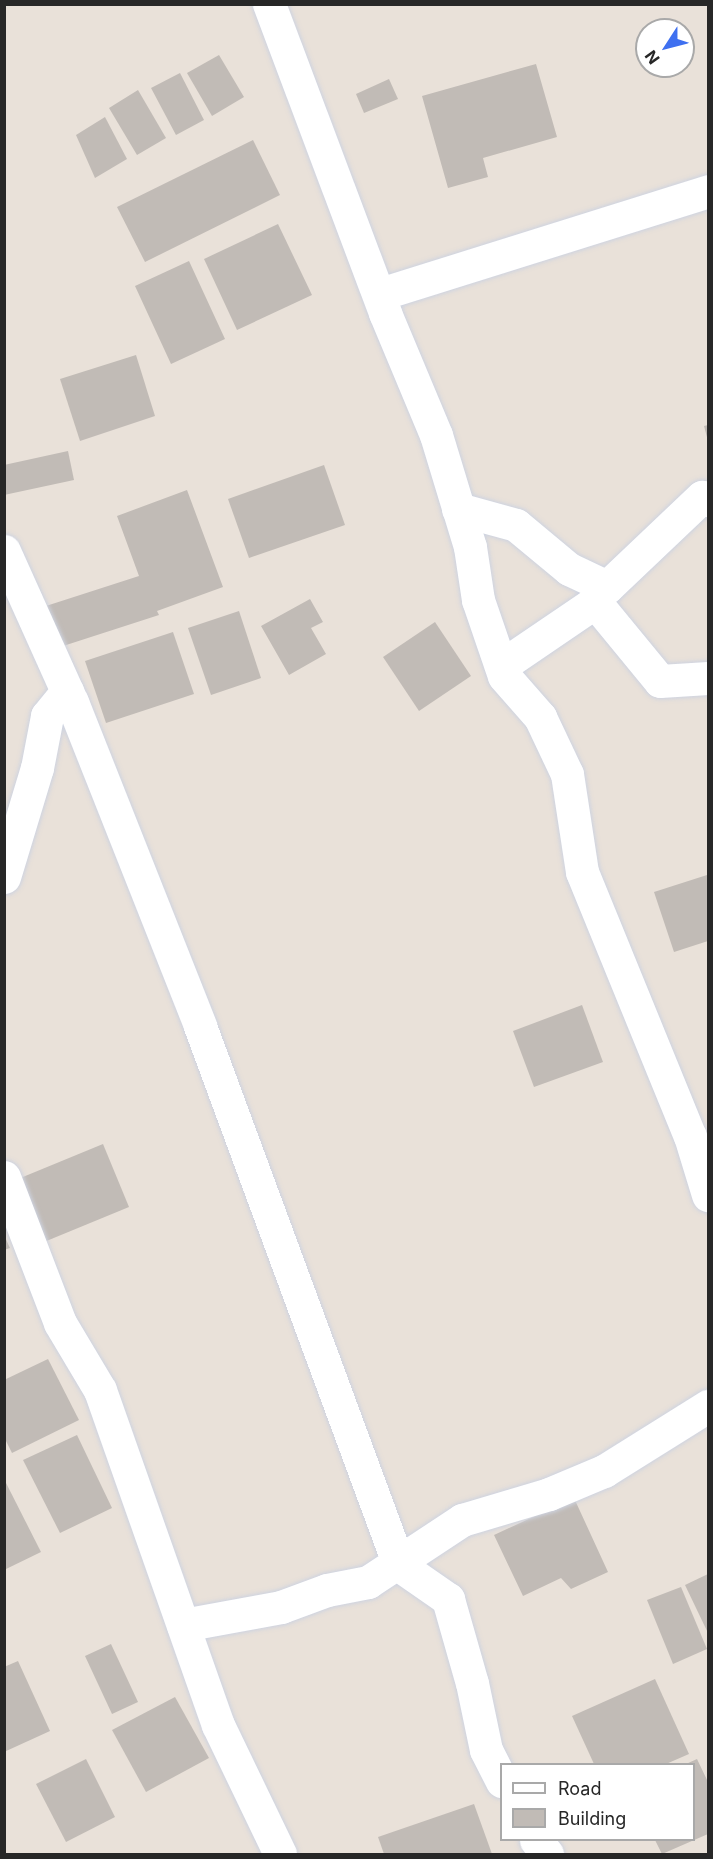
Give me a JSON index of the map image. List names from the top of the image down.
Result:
{
  "legend": ["Road", "Building"],
  "north": "bottom left"
}
